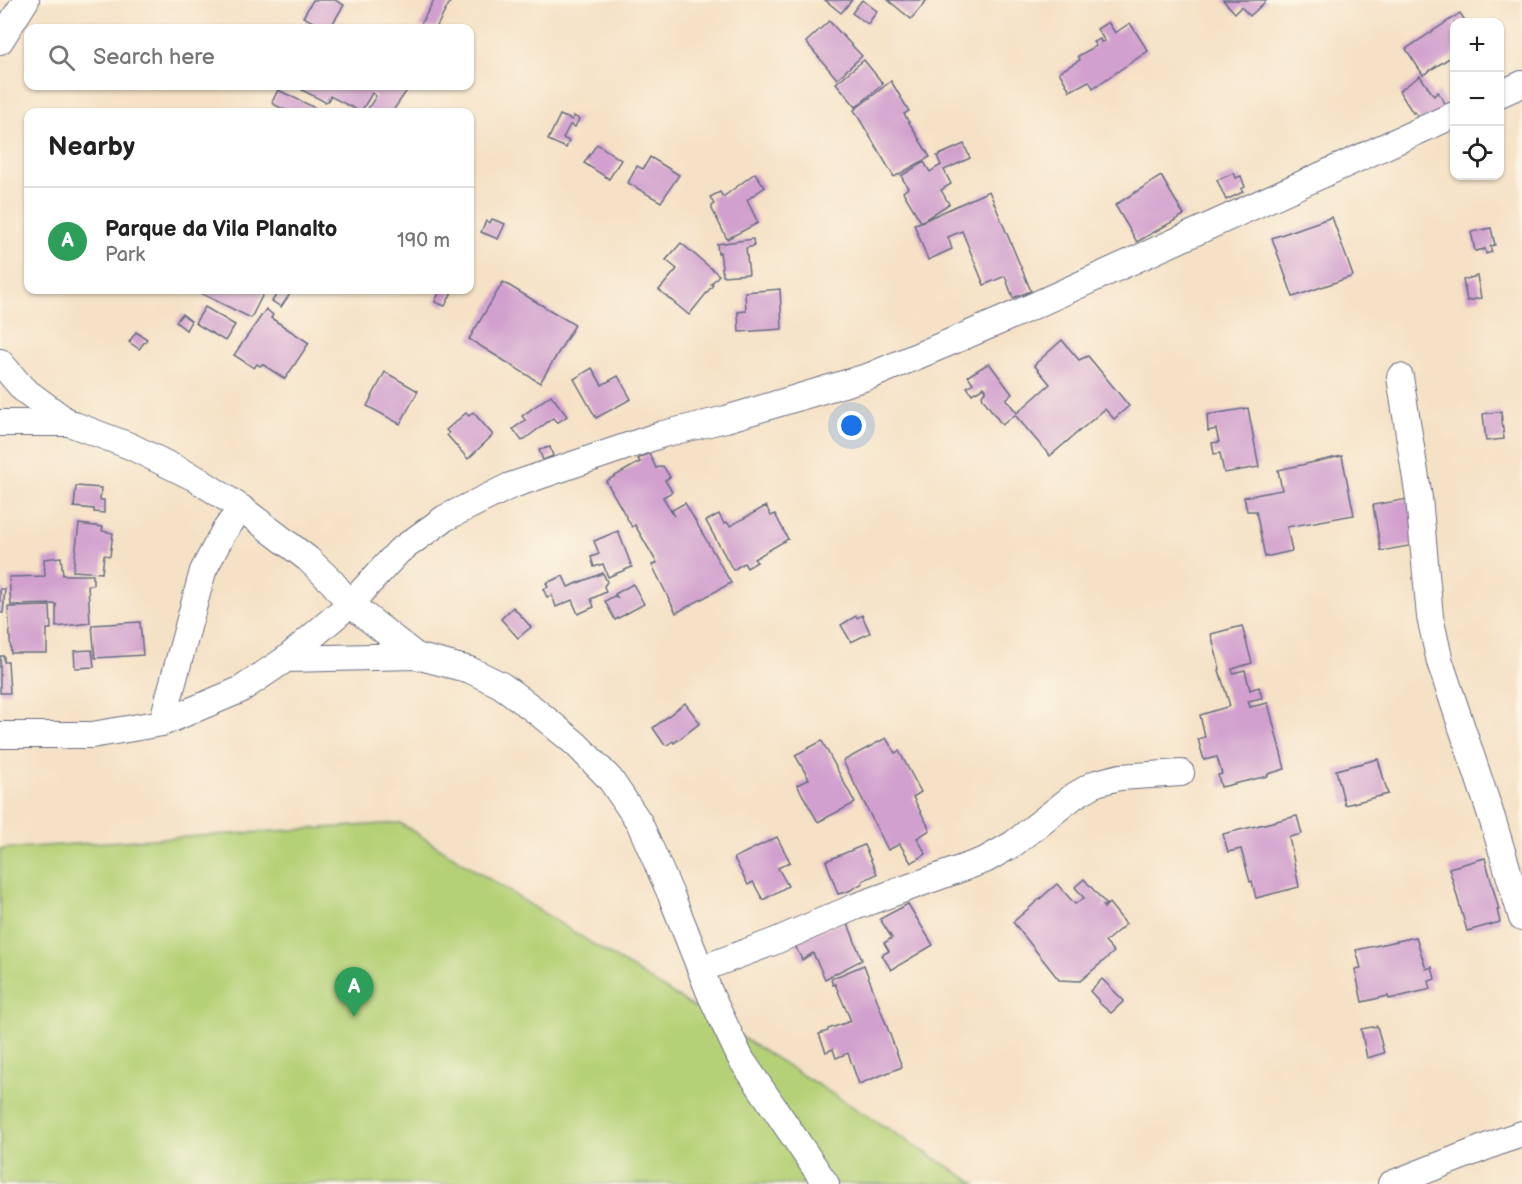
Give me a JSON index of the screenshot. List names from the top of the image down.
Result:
{
  "page": {
    "map_buttons": ["+", "−"],
    "search": "Search here",
    "heading": "Nearby",
    "list": [
      {
        "mark": "A",
        "name": "Parque da Vila Planalto",
        "note": "Park",
        "value": "190 m"
      }
    ],
    "pins": "A"
  }
}
